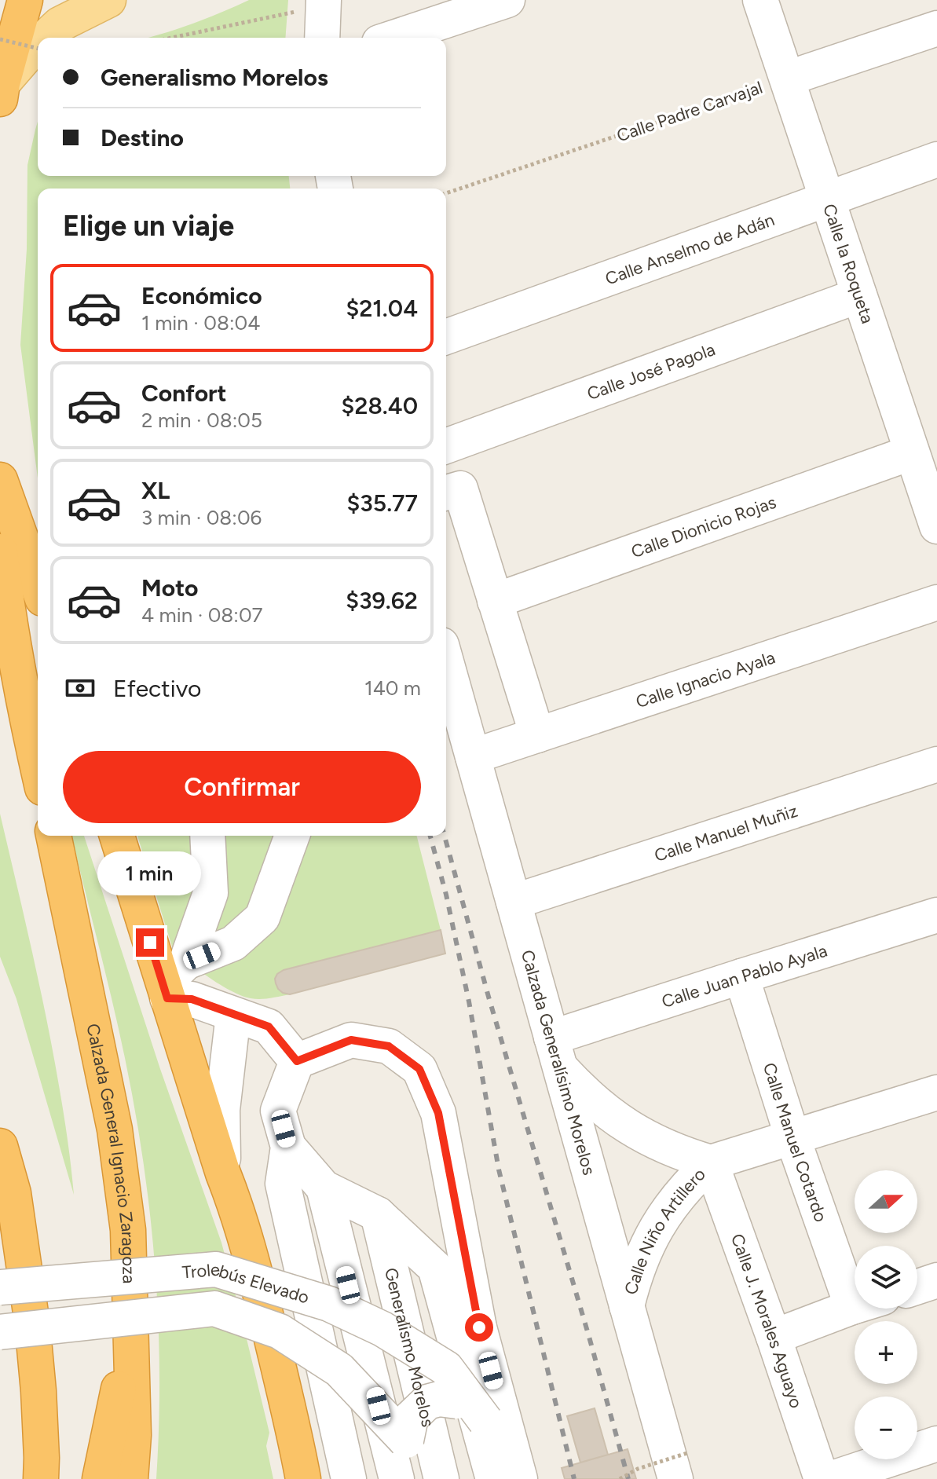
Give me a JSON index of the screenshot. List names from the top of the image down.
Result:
{
  "streets": {
    "highway": ["Calzada General Ignacio Zaragoza"],
    "street": [
      "Calle Anselmo de Adán",
      "Calle la Roqueta",
      "Calle José Pagola",
      "Calle Dionicio Rojas",
      "Calle Ignacio Ayala",
      "Calle Manuel Muñiz",
      "Calle Juan Pablo Ayala",
      "Calzada Generalísimo Morelos",
      "Calle Manuel Cotardo",
      "Calle Niño Artillero",
      "Trolebús Elevado",
      "Calle J. Morales Aguayo",
      "Generalismo Morelos"
    ],
    "path": ["Calle Padre Carvajal"]
  },
  "crossings": [
    ["Calle Padre Carvajal", "Calle la Roqueta"],
    ["Calle Anselmo de Adán", "Calle la Roqueta"],
    ["Calle la Roqueta", "Calle José Pagola"],
    ["Calle la Roqueta", "Calle Dionicio Rojas"],
    ["Calle Ignacio Ayala", "Calzada Generalísimo Morelos"],
    ["Calle Manuel Muñiz", "Calzada Generalísimo Morelos"],
    ["Calle Juan Pablo Ayala", "Calzada Generalísimo Morelos"],
    ["Calle Juan Pablo Ayala", "Calle Manuel Cotardo"],
    ["Calle Juan Pablo Ayala", "Calle Niño Artillero"],
    ["Calzada Generalísimo Morelos", "Calle Niño Artillero"],
    ["Calle Manuel Cotardo", "Calle Niño Artillero"],
    ["Calle Niño Artillero", "Calle J. Morales Aguayo"]
  ],
  "north": "right",
  "page": {
    "banner": ["Generalismo Morelos", "Destino"],
    "heading": "Elige un viaje",
    "list": [
      {
        "name": "Económico",
        "note": "1 min · 08:04",
        "value": "$21.04"
      },
      {
        "name": "Confort",
        "note": "2 min · 08:05",
        "value": "$28.40"
      },
      {
        "name": "XL",
        "note": "3 min · 08:06",
        "value": "$35.77"
      },
      {
        "name": "Moto",
        "note": "4 min · 08:07",
        "value": "$39.62"
      }
    ],
    "pay": ["Efectivo", "140 m"],
    "buttons": "Confirmar",
    "bubble": "1 min",
    "map_buttons": ["+", "−"]
  }
}
